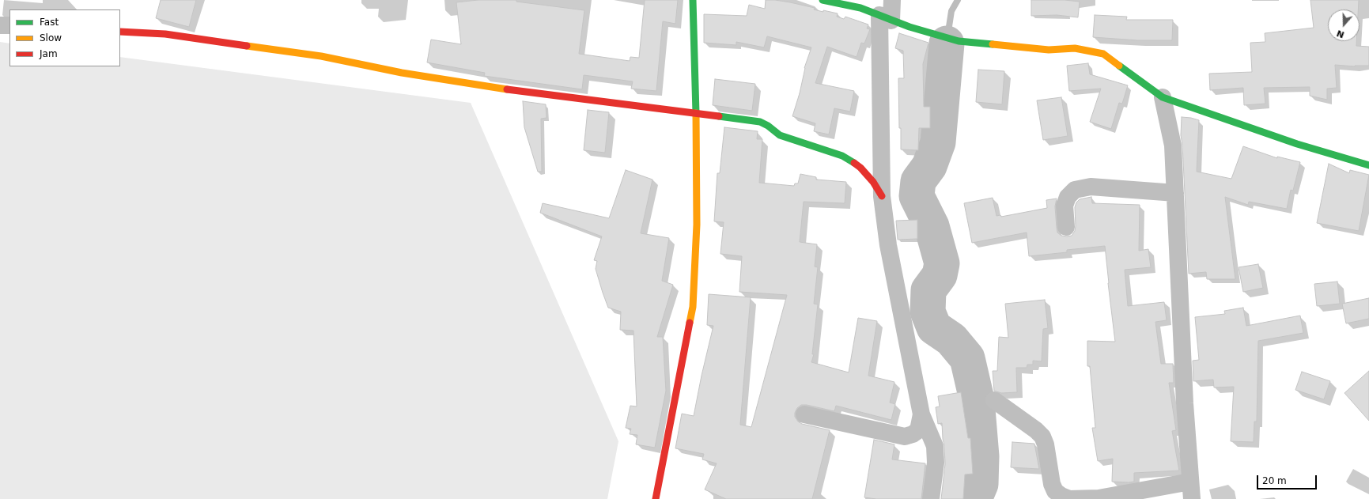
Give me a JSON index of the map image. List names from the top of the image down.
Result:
{
  "legend": ["Fast", "Slow", "Jam"],
  "scale_bar": "20 m",
  "north": "bottom"
}
